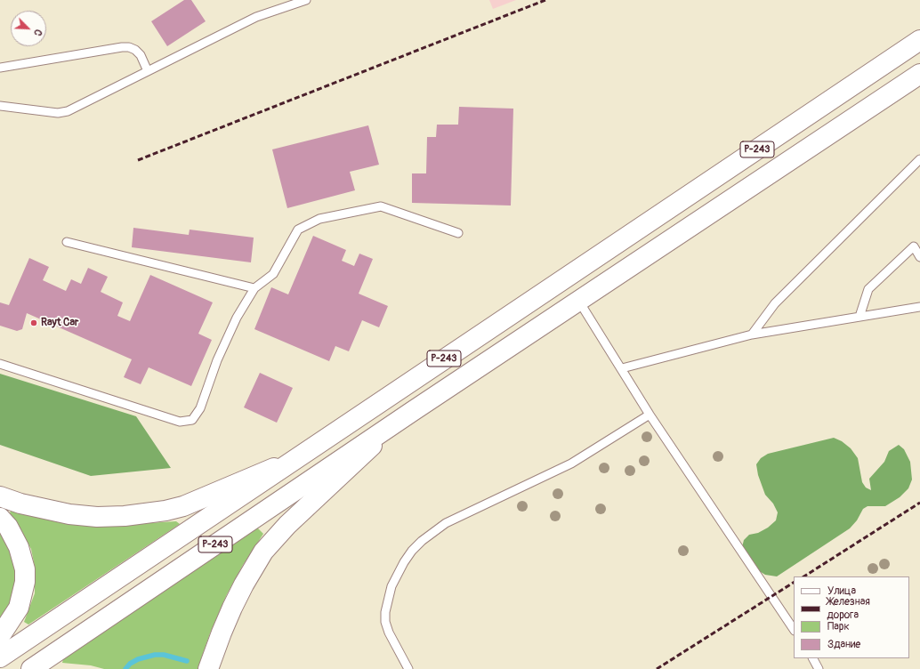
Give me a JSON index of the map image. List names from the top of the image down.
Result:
{
  "streets": {
    "main road": ["Р-243"]
  },
  "places": ["Rayt Car"],
  "legend": [
    "Улица",
    "Железная дорога",
    "Парк",
    "Здание"
  ],
  "north": "bottom right"
}
